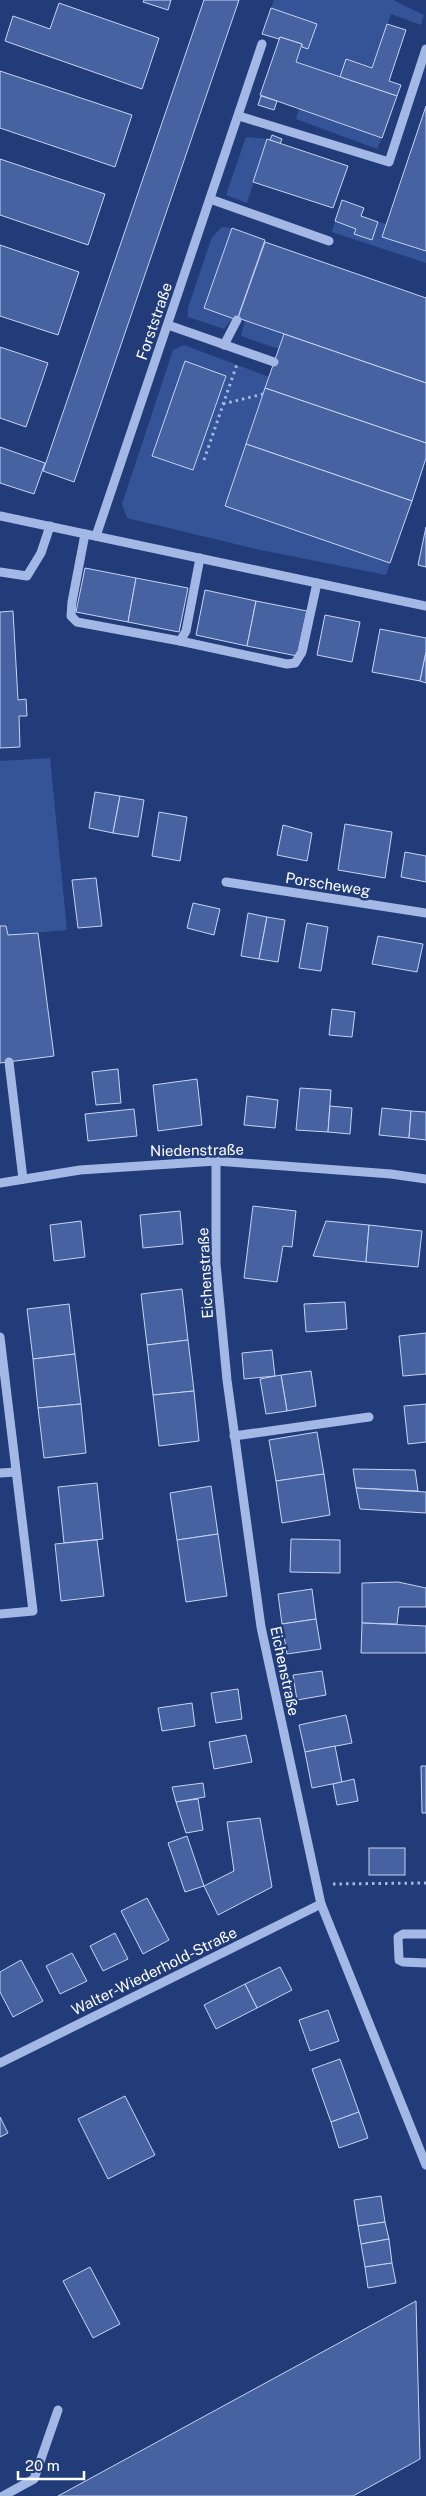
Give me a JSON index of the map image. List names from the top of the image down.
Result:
{
  "streets": {
    "street": [
      "Forststraße",
      "Porscheweg",
      "Niedenstraße",
      "Eichenstraße",
      "Walter-Wiederhold-Straße"
    ]
  },
  "crossings": [
    ["Niedenstraße", "Eichenstraße"],
    ["Eichenstraße", "Walter-Wiederhold-Straße"]
  ],
  "scale_bar": "20 m"
}
